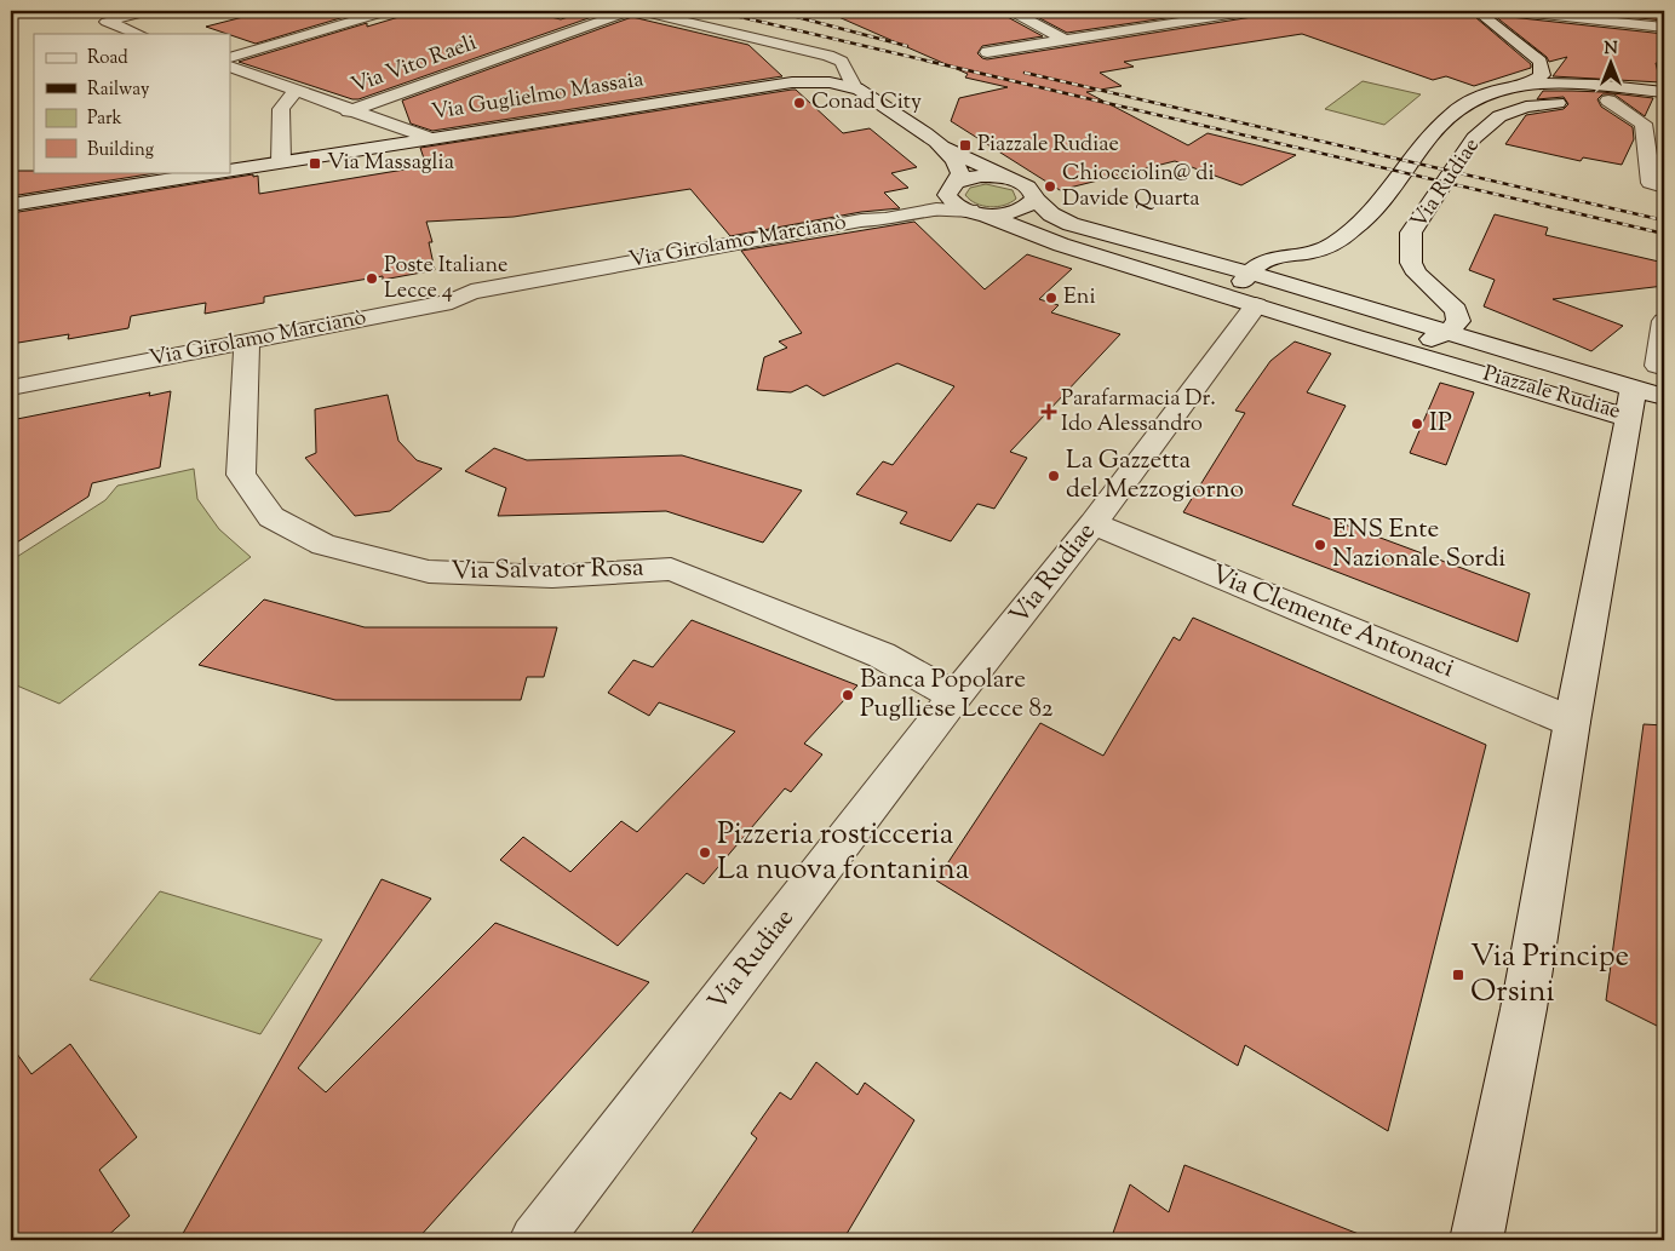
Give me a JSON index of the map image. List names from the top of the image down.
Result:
{
  "streets": {
    "street": [
      "Via Vito Raeli",
      "Via Guglielmo Massaia",
      "Via Rudiae",
      "Via Girolamo Marcianò",
      "Piazzale Rudiae",
      "Via Salvator Rosa",
      "Via Clemente Antonaci"
    ]
  },
  "crossings": [
    ["Via Guglielmo Massaia", "Piazzale Rudiae"],
    ["Via Rudiae", "Piazzale Rudiae"],
    ["Via Rudiae", "Via Salvator Rosa"],
    ["Via Rudiae", "Via Clemente Antonaci"],
    ["Via Girolamo Marcianò", "Piazzale Rudiae"],
    ["Via Girolamo Marcianò", "Via Salvator Rosa"]
  ],
  "places": {
    "other": [
      "Conad City",
      "Chiocciolin@ di Davide Quarta",
      "Poste Italiane Lecce 4",
      "Eni",
      "IP",
      "La Gazzetta del Mezzogiorno",
      "ENS Ente Nazionale Sordi",
      "Banca Popolare Puglliese Lecce 82",
      "Pizzeria rosticceria La nuova fontanina"
    ],
    "transit": ["Piazzale Rudiae", "Via Massaglia", "Via Principe Orsini"],
    "health": ["Parafarmacia Dr. Ido Alessandro"]
  },
  "legend": [
    "Road",
    "Railway",
    "Park",
    "Building"
  ],
  "north": "top"
}
